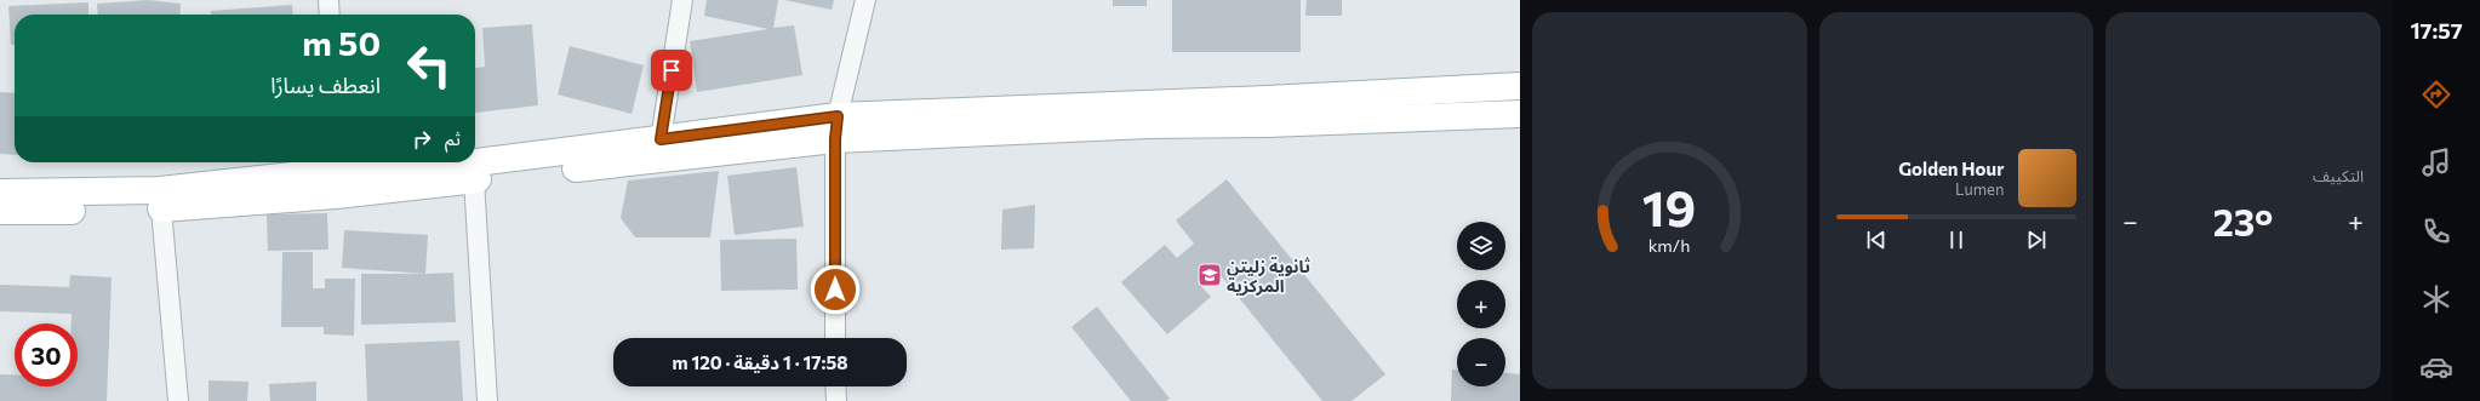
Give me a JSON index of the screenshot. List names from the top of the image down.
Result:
{
  "places": {
    "school or university": ["ثانوية زليتن المركزية"]
  },
  "page": {
    "tabs": "17:57",
    "tile": "التكييف",
    "turn": ["50 m", "انعطف يسارًا"],
    "then": "ثم",
    "song": ["Golden Hour", "Lumen"],
    "heat": ["−", "23°", "+"],
    "map_buttons": ["+", "−"],
    "limit": "30",
    "trip": "17:58 · 1 دقيقة · 120 m",
    "gauge": ["19", "km/h"]
  }
}
